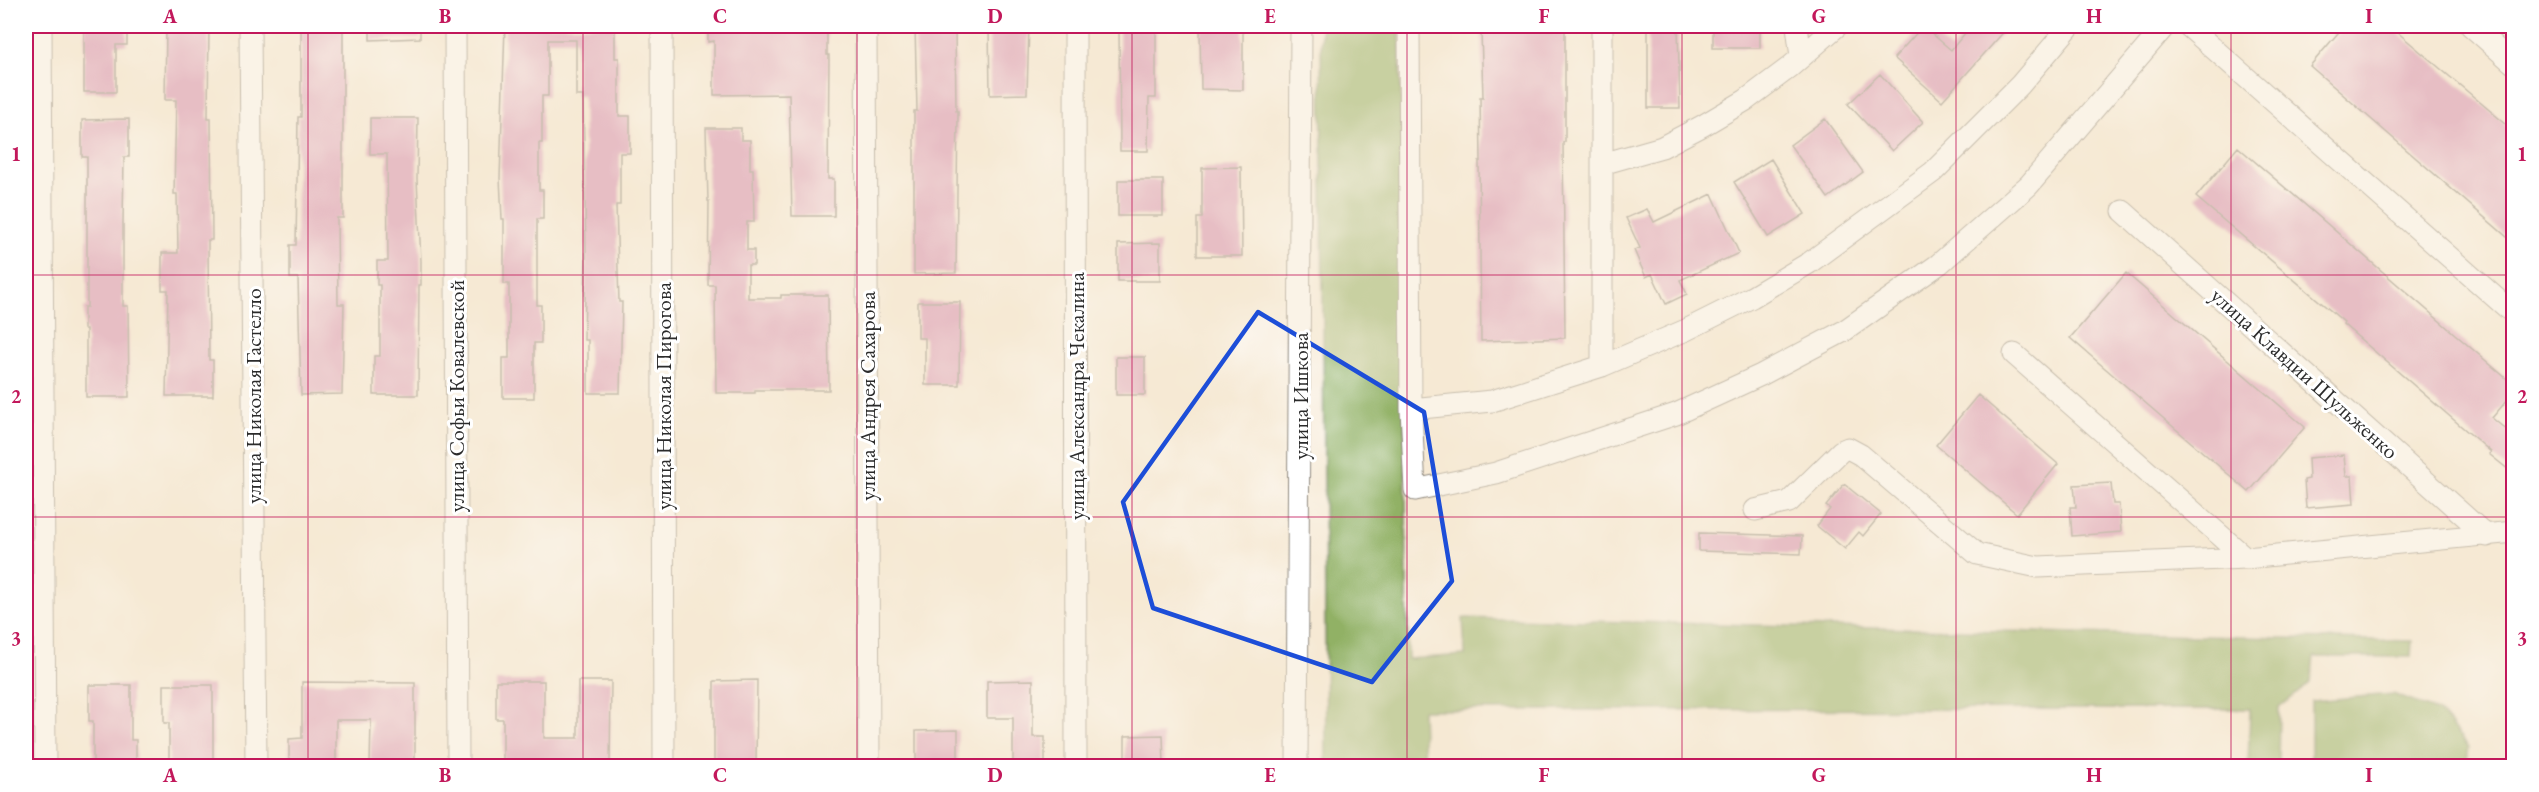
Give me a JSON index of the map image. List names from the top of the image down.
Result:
{
  "streets": {
    "street": [
      "улица Клавдии Шульженко",
      "улица Николая Гастелло",
      "улица Софьи Ковалевской",
      "улица Николая Пирогова",
      "улица Андрея Сахарова",
      "улица Александра Чекалина",
      "улица Ишкова"
    ]
  },
  "grid": {
    "columns": [
      "A",
      "B",
      "C",
      "D",
      "E",
      "F",
      "G",
      "H",
      "I"
    ],
    "rows": ["1", "2", "3"]
  }
}
